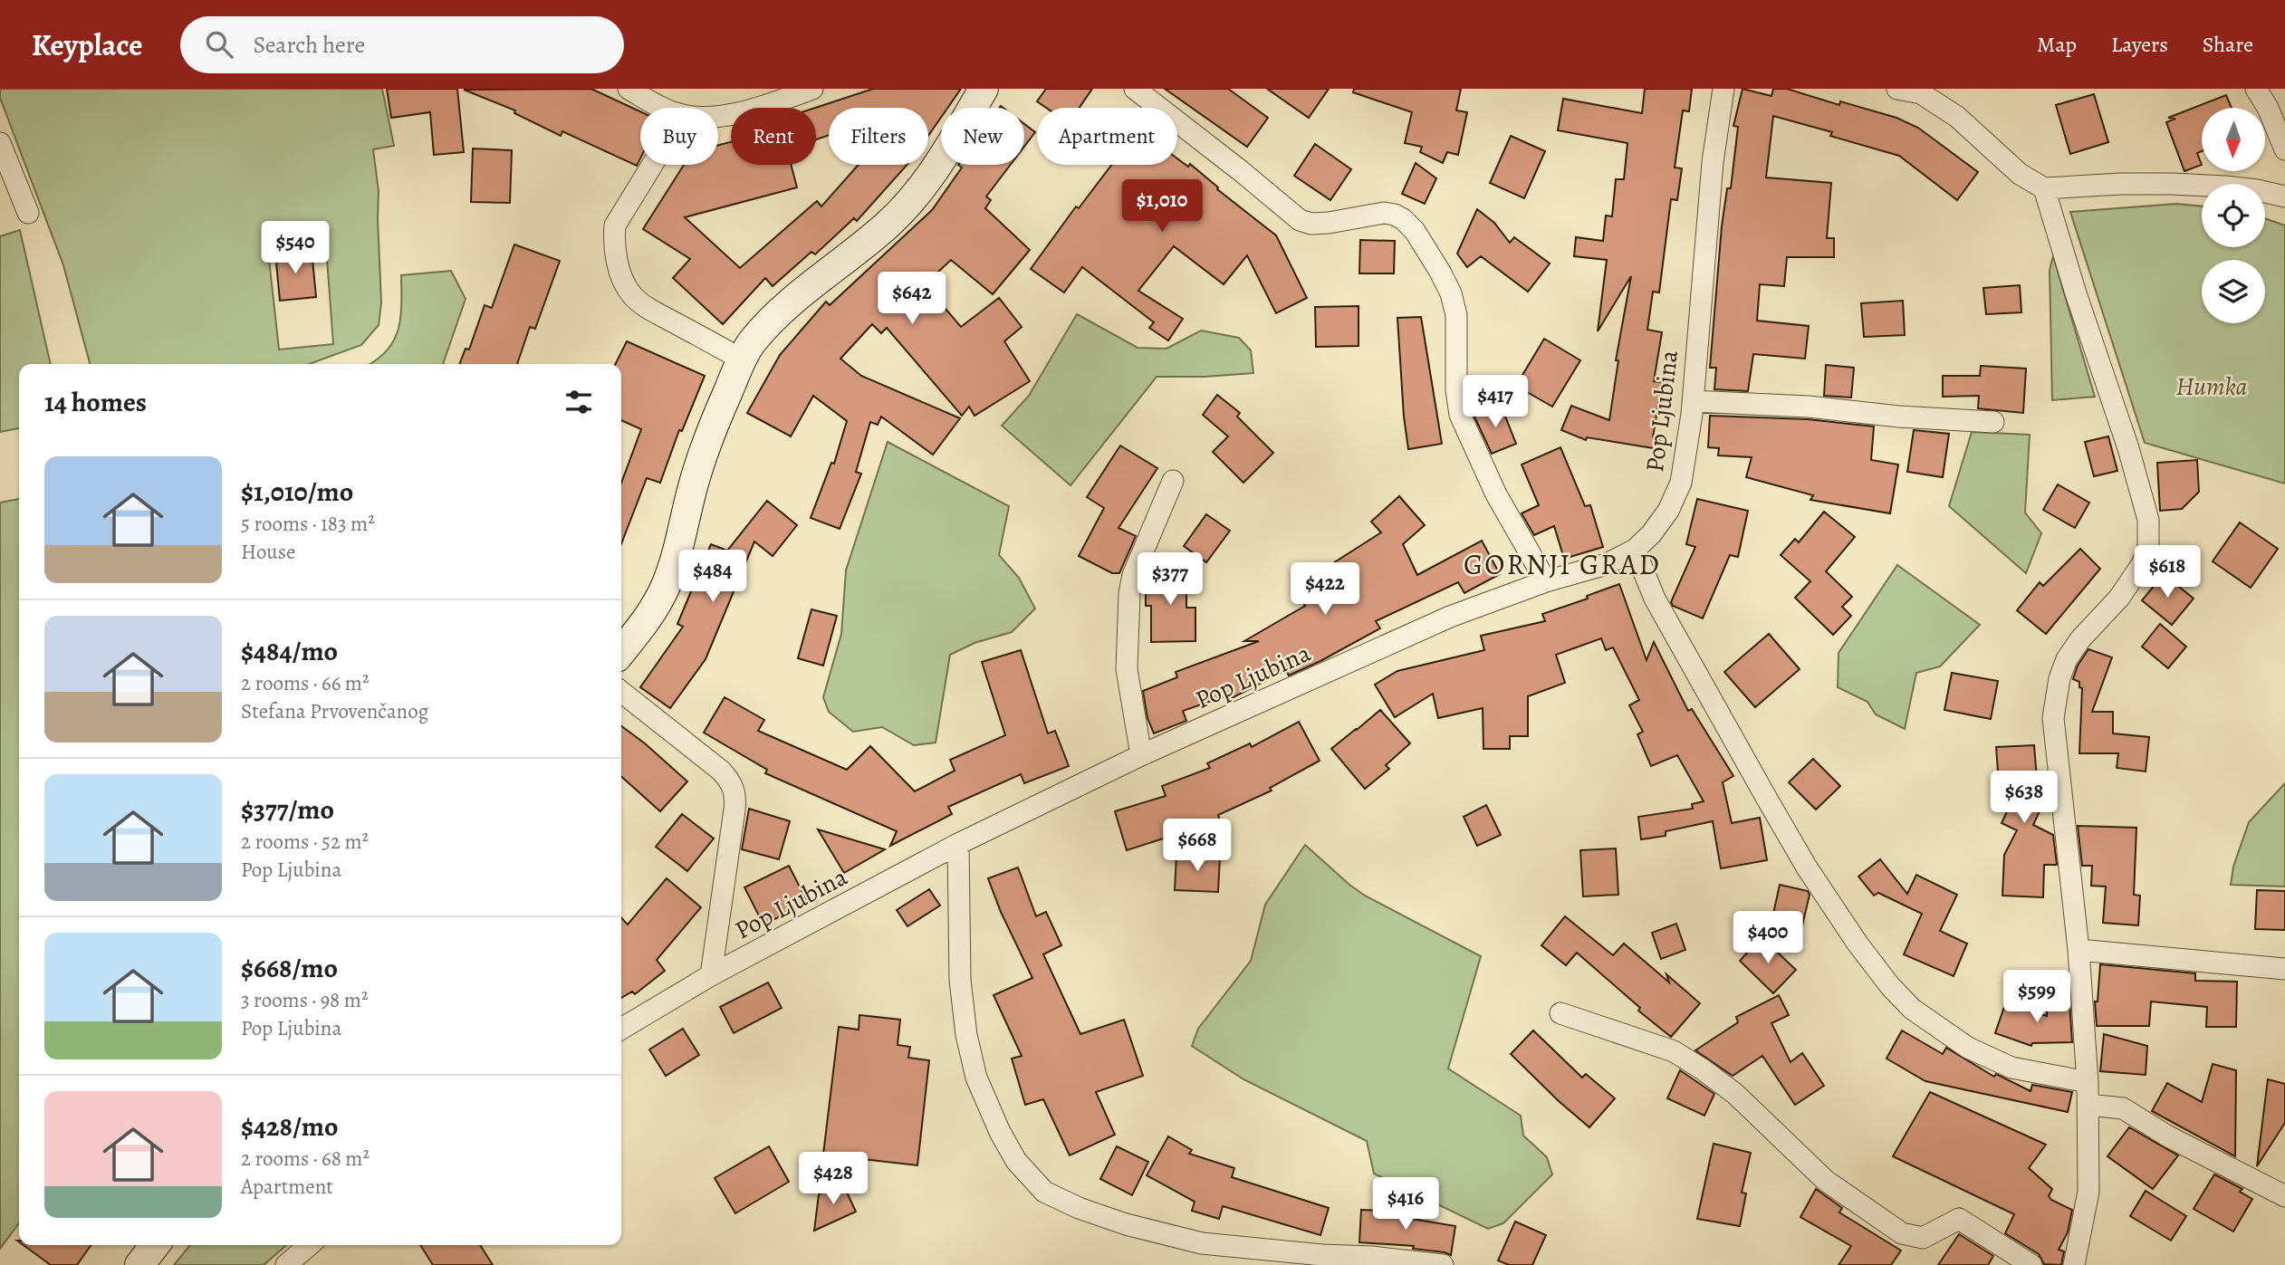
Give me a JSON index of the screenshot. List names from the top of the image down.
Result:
{
  "streets": {
    "street": ["Pop Ljubina"]
  },
  "districts": ["GORNJI GRAD"],
  "parks": ["Humka"],
  "north": "bottom",
  "page": {
    "header": "Keyplace",
    "search": "Search here",
    "nav": ["Map", "Layers", "Share"],
    "chip": [
      "Buy",
      "Rent",
      "Filters",
      "New",
      "Apartment"
    ],
    "price": [
      "$1,010",
      "$540",
      "$642",
      "$417",
      "$618",
      "$484",
      "$377",
      "$422",
      "$638",
      "$668",
      "$400",
      "$599",
      "$428",
      "$416"
    ],
    "heading": "14 homes",
    "list": [
      {
        "name": "$1,010/mo",
        "note": "5 rooms · 183 m² · House"
      },
      {
        "name": "$484/mo",
        "note": "2 rooms · 66 m² · Stefana Prvovenčanog"
      },
      {
        "name": "$377/mo",
        "note": "2 rooms · 52 m² · Pop Ljubina"
      },
      {
        "name": "$668/mo",
        "note": "3 rooms · 98 m² · Pop Ljubina"
      },
      {
        "name": "$428/mo",
        "note": "2 rooms · 68 m² · Apartment"
      }
    ]
  }
}
